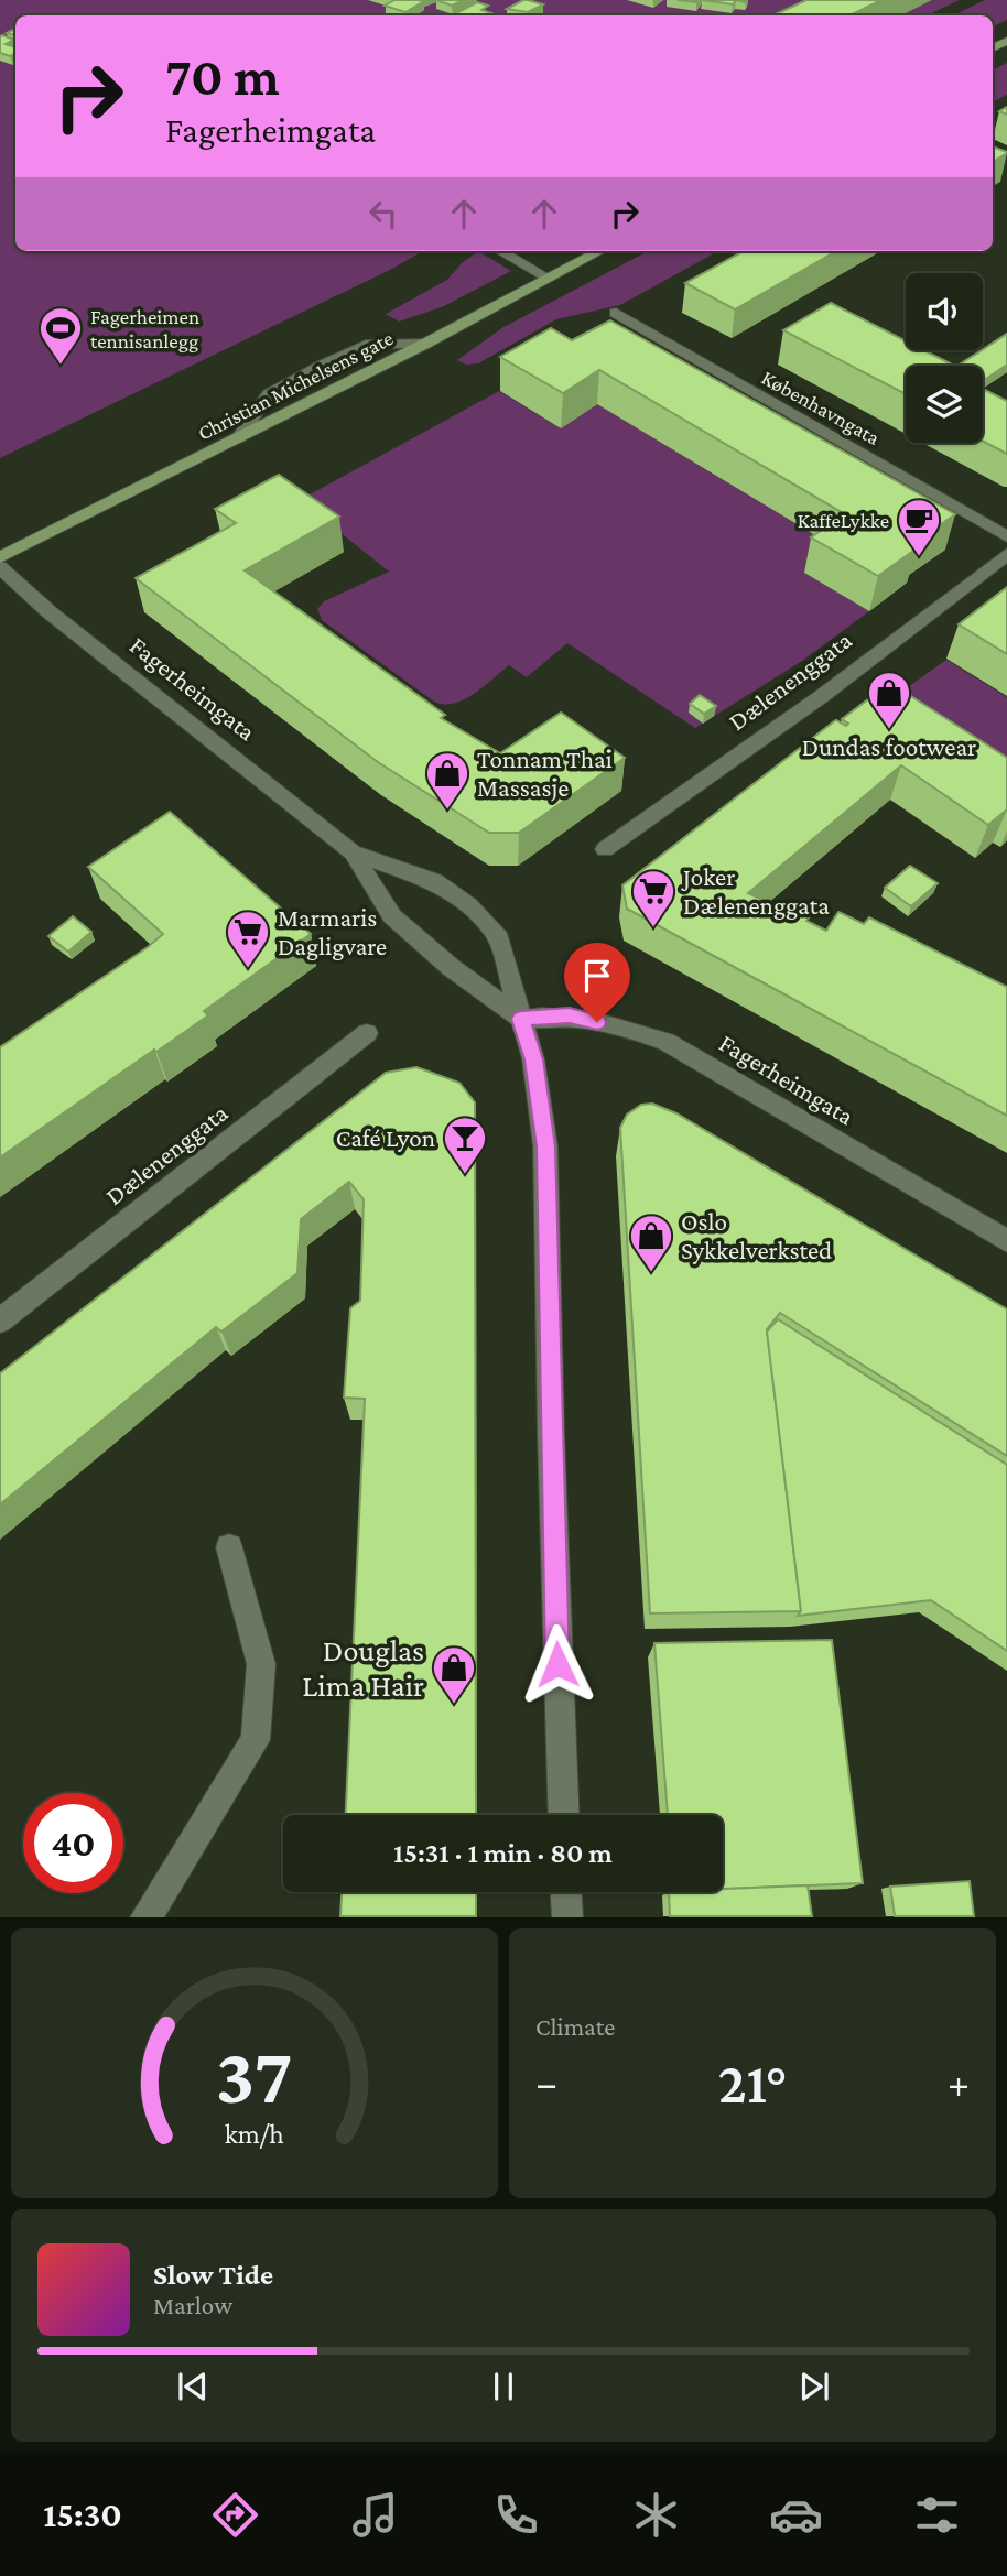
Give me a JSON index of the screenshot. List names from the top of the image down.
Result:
{
  "streets": {
    "main road": ["Christian Michelsens gate"],
    "street": ["Københavngata", "Dælenenggata", "Fagerheimgata"]
  },
  "places": {
    "sports": ["Fagerheimen tennisanlegg"],
    "cafe": ["KaffeLykke"],
    "shop": [
      "Dundas footwear",
      "Tonnam Thai Massasje",
      "Oslo Sykkelverksted",
      "Douglas Lima Hair"
    ],
    "supermarket": ["Joker Dælenenggata", "Marmaris Dagligvare"],
    "bar": ["Café Lyon"]
  },
  "page": {
    "turn": ["70 m", "Fagerheimgata"],
    "limit": "40",
    "trip": "15:31 · 1 min · 80 m",
    "tile": "Climate",
    "heat": ["−", "21°", "+"],
    "song": ["Slow Tide", "Marlow"],
    "tabs": "15:30",
    "gauge": ["37", "km/h"]
  }
}
